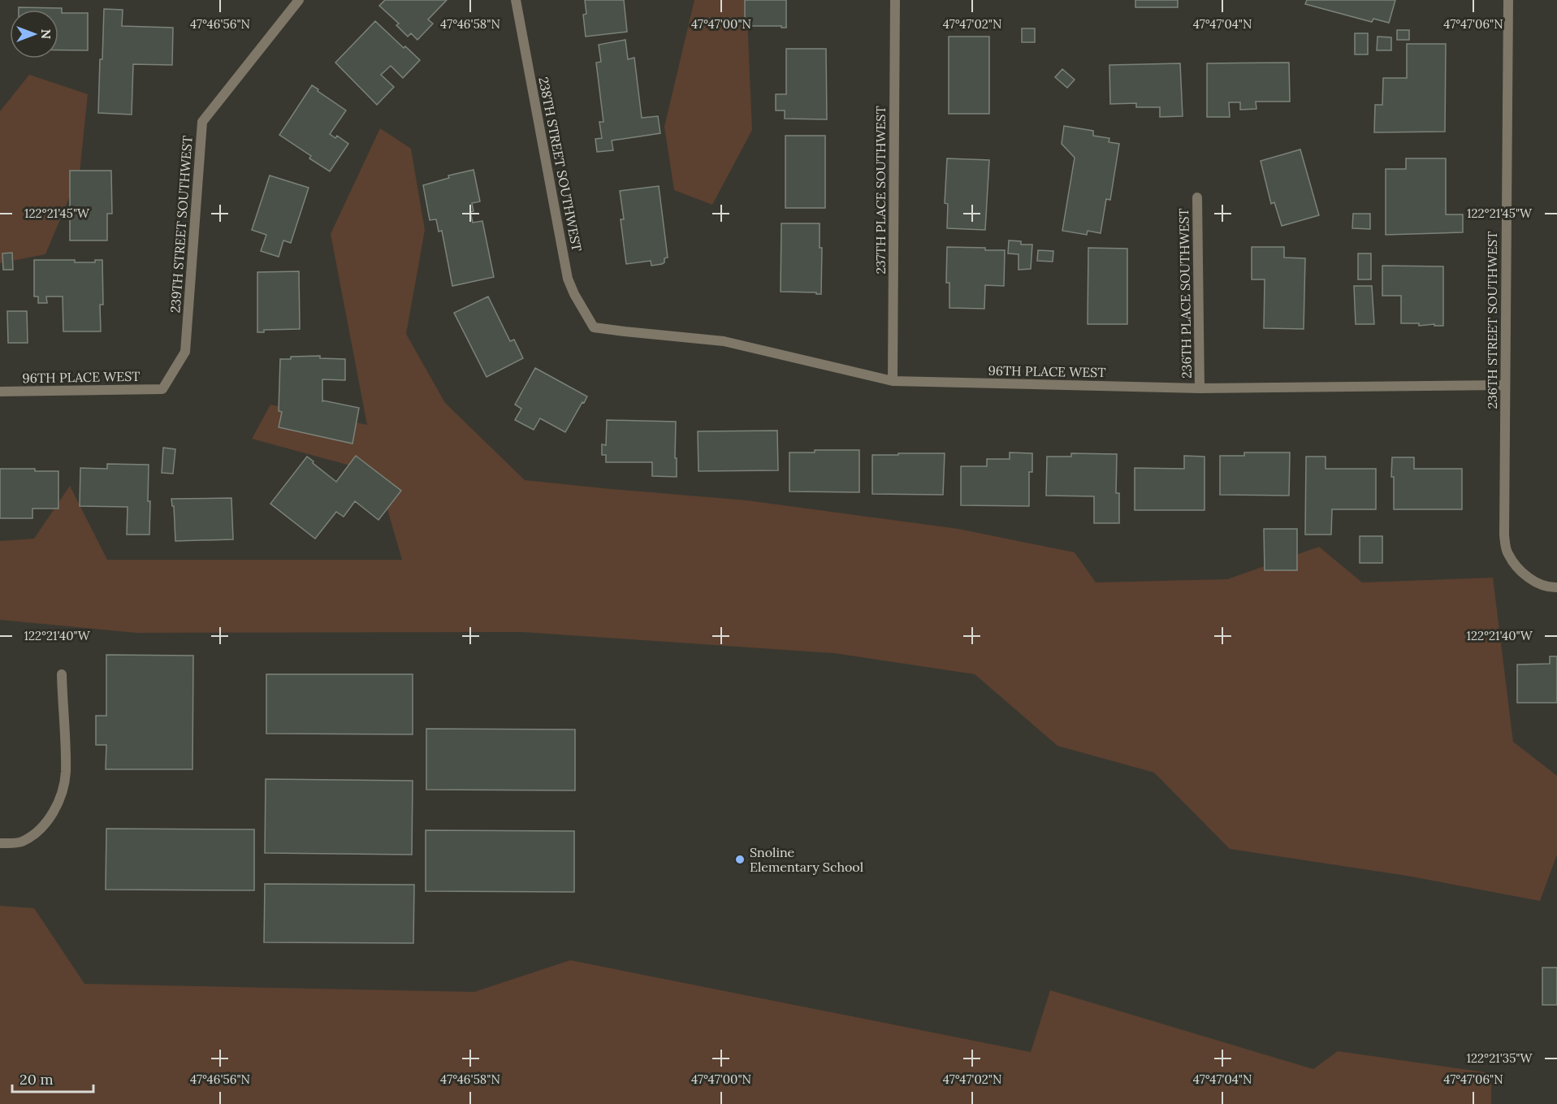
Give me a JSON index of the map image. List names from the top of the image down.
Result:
{
  "streets": {
    "street": [
      "238TH STREET SOUTHWEST",
      "237TH PLACE SOUTHWEST",
      "239TH STREET SOUTHWEST",
      "236TH PLACE SOUTHWEST",
      "236TH STREET SOUTHWEST",
      "96TH PLACE WEST"
    ]
  },
  "crossings": [
    ["238TH STREET SOUTHWEST", "96TH PLACE WEST"],
    ["237TH PLACE SOUTHWEST", "96TH PLACE WEST"],
    ["239TH STREET SOUTHWEST", "96TH PLACE WEST"],
    ["236TH PLACE SOUTHWEST", "96TH PLACE WEST"],
    ["236TH STREET SOUTHWEST", "96TH PLACE WEST"]
  ],
  "places": ["Snoline Elementary School"],
  "scale_bar": "20 m",
  "north": "right",
  "coordinates": [
    "47°46'56\"N",
    "47°46'58\"N",
    "47°47'00\"N",
    "47°47'02\"N",
    "47°47'04\"N",
    "47°47'06\"N",
    "122°21'45\"W",
    "122°21'40\"W",
    "122°21'35\"W"
  ]
}
